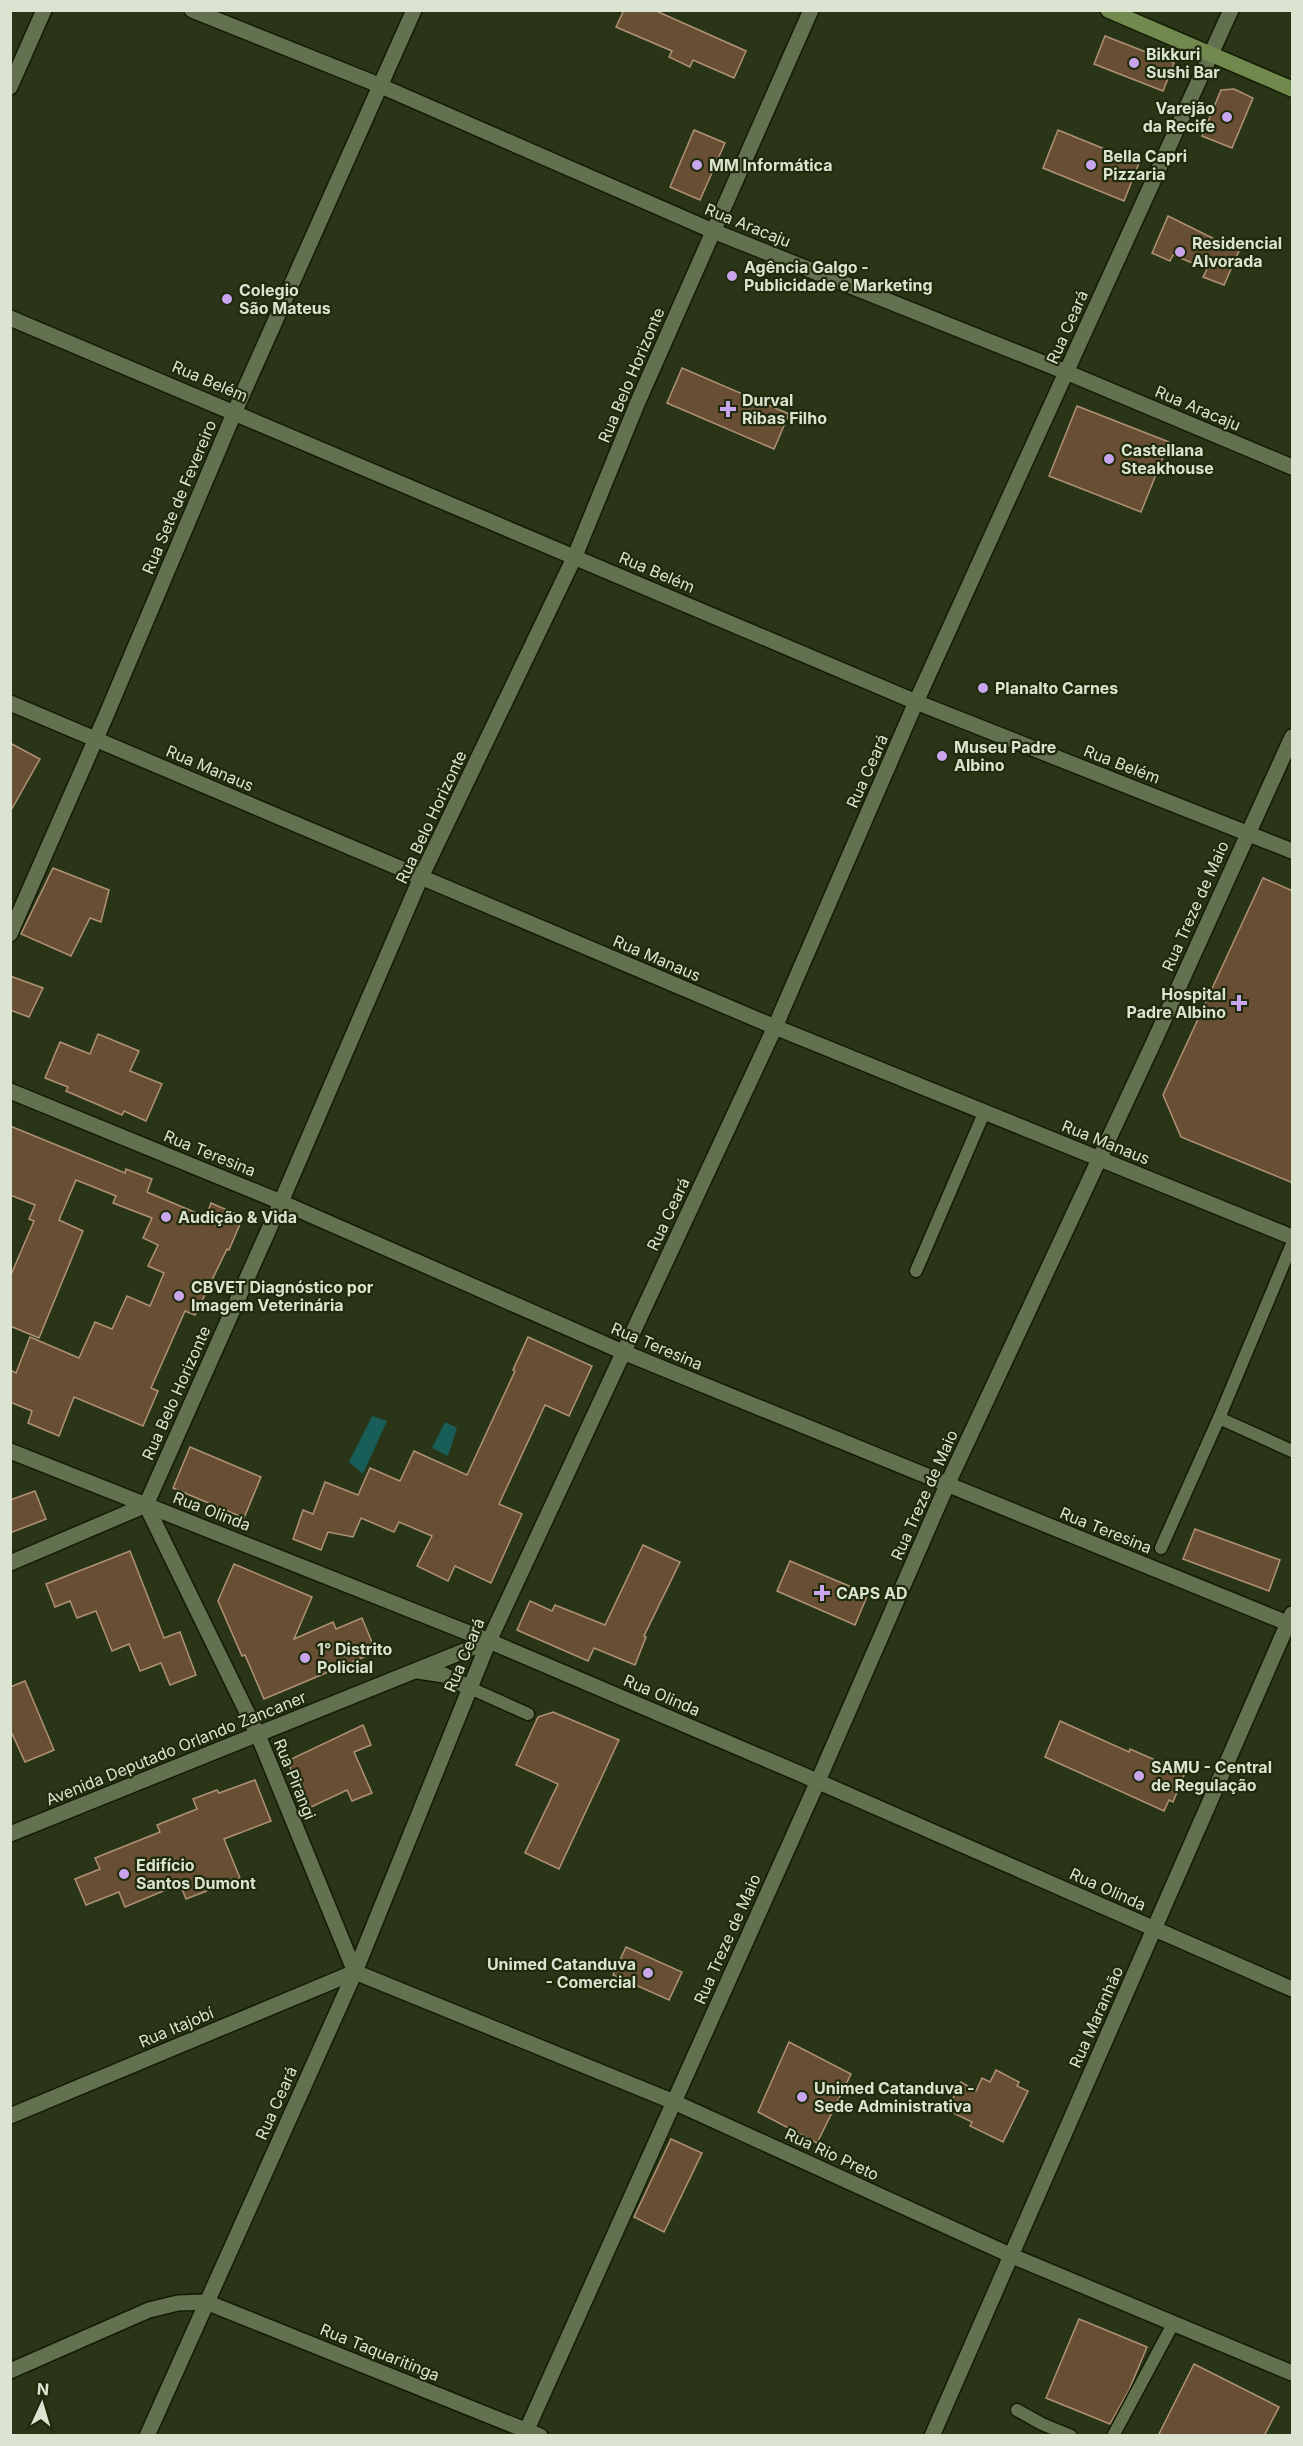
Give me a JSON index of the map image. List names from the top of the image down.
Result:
{
  "streets": {
    "street": [
      "Rua Aracaju",
      "Rua Ceará",
      "Rua Belo Horizonte",
      "Rua Belém",
      "Rua Sete de Fevereiro",
      "Rua Manaus",
      "Rua Treze de Maio",
      "Rua Teresina",
      "Rua Olinda",
      "Avenida Deputado Orlando Zancaner",
      "Rua Pirangi",
      "Rua Maranhão",
      "Rua Itajobí",
      "Rua Rio Preto",
      "Rua Taquaritinga"
    ]
  },
  "crossings": [
    ["Rua Aracaju", "Rua Ceará"],
    ["Rua Aracaju", "Rua Belo Horizonte"],
    ["Rua Aracaju", "Rua Sete de Fevereiro"],
    ["Rua Ceará", "Rua Belém"],
    ["Rua Ceará", "Rua Manaus"],
    ["Rua Ceará", "Rua Teresina"],
    ["Rua Ceará", "Rua Olinda"],
    ["Rua Ceará", "Avenida Deputado Orlando Zancaner"],
    ["Rua Ceará", "Rua Pirangi"],
    ["Rua Ceará", "Rua Itajobí"],
    ["Rua Ceará", "Rua Rio Preto"],
    ["Rua Ceará", "Rua Taquaritinga"],
    ["Rua Belo Horizonte", "Rua Belém"],
    ["Rua Belo Horizonte", "Rua Manaus"],
    ["Rua Belo Horizonte", "Rua Teresina"],
    ["Rua Belo Horizonte", "Rua Olinda"],
    ["Rua Belo Horizonte", "Rua Pirangi"],
    ["Rua Belém", "Rua Sete de Fevereiro"],
    ["Rua Belém", "Rua Treze de Maio"],
    ["Rua Sete de Fevereiro", "Rua Manaus"],
    ["Rua Manaus", "Rua Treze de Maio"],
    ["Rua Treze de Maio", "Rua Teresina"],
    ["Rua Treze de Maio", "Rua Olinda"],
    ["Rua Treze de Maio", "Rua Rio Preto"],
    ["Rua Treze de Maio", "Rua Taquaritinga"],
    ["Rua Teresina", "Rua Maranhão"],
    ["Rua Olinda", "Avenida Deputado Orlando Zancaner"],
    ["Rua Olinda", "Rua Pirangi"],
    ["Rua Olinda", "Rua Maranhão"],
    ["Avenida Deputado Orlando Zancaner", "Rua Pirangi"],
    ["Rua Pirangi", "Rua Itajobí"],
    ["Rua Pirangi", "Rua Rio Preto"],
    ["Rua Maranhão", "Rua Rio Preto"],
    ["Rua Itajobí", "Rua Rio Preto"]
  ],
  "places": {
    "other": [
      "Bikkuri Sushi Bar",
      "Varejão da Recife",
      "MM Informática",
      "Bella Capri Pizzaria",
      "Residencial Alvorada",
      "Agência Galgo - Publicidade e Marketing",
      "Colegio São Mateus",
      "Castellana Steakhouse",
      "Planalto Carnes",
      "Museu Padre Albino",
      "Audição & Vida",
      "CBVET Diagnóstico por Imagem Veterinária",
      "1° Distrito Policial",
      "SAMU - Central de Regulação",
      "Edifício Santos Dumont",
      "Unimed Catanduva - Comercial",
      "Unimed Catanduva - Sede Administrativa"
    ],
    "health": ["Durval Ribas Filho", "Hospital Padre Albino", "CAPS AD"]
  },
  "north": "top"
}
